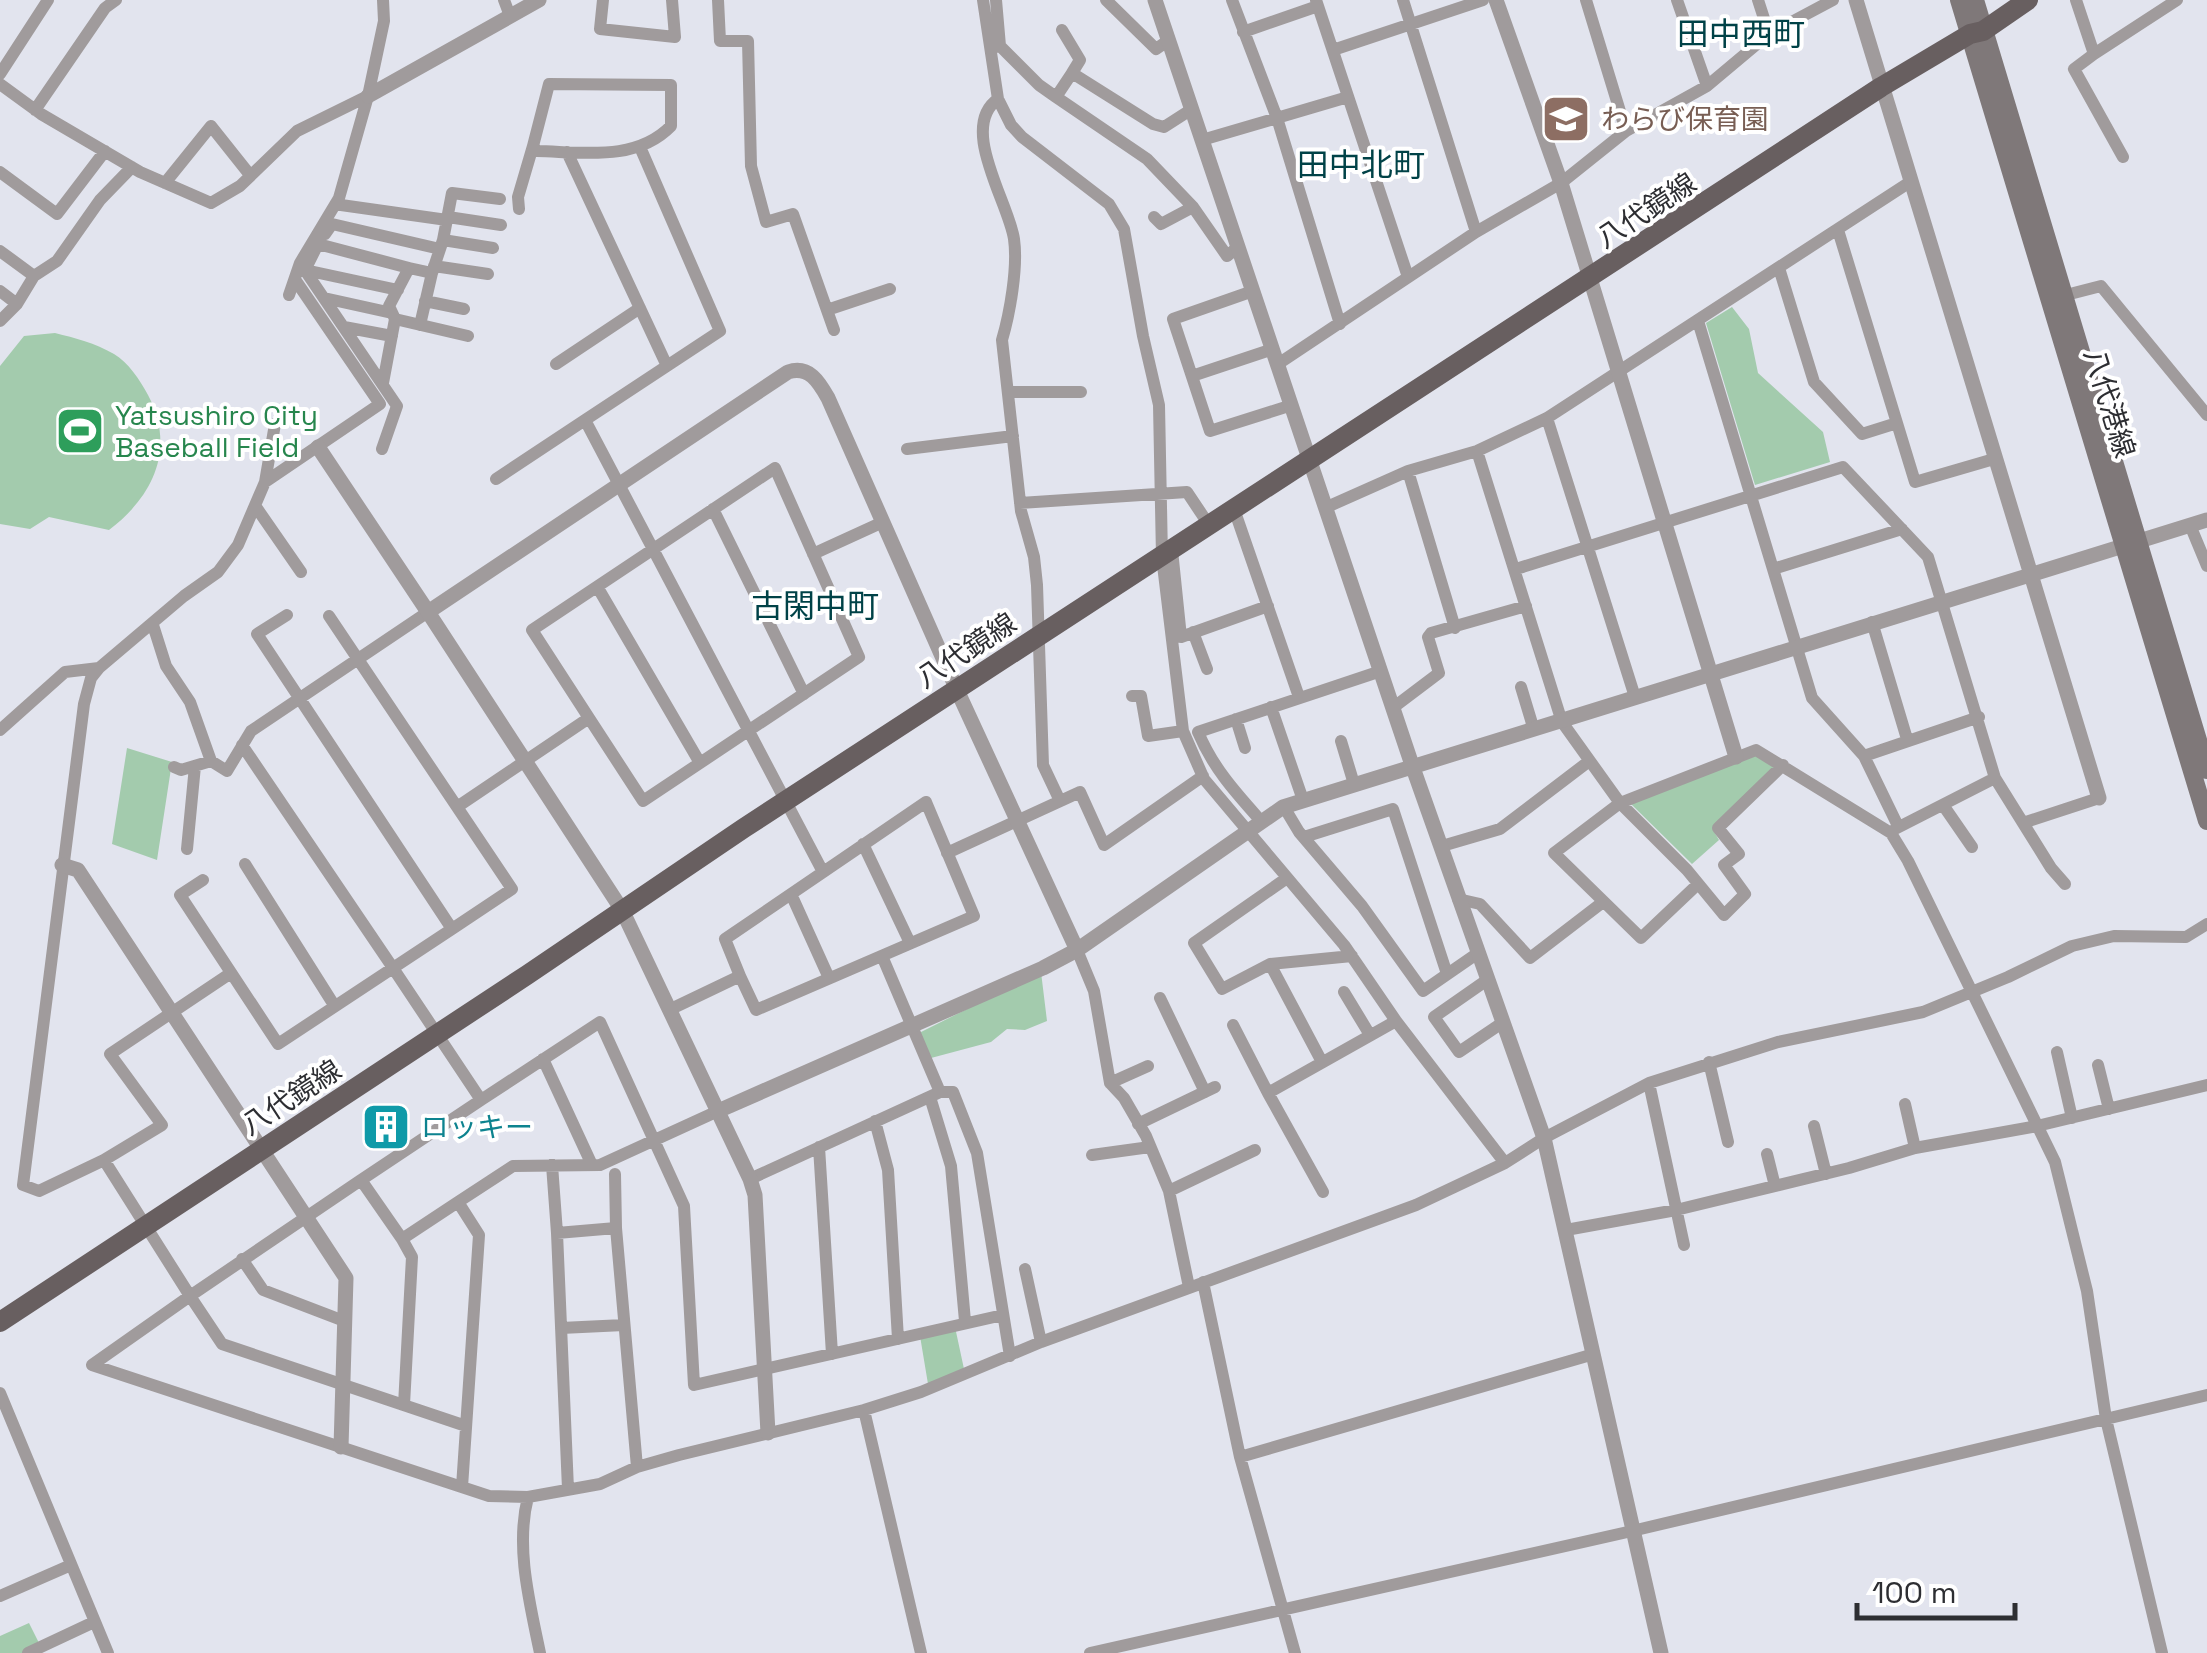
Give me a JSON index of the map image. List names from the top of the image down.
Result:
{
  "streets": {
    "main road": ["八代鏡線", "八代港線"]
  },
  "crossings": [
    ["八代鏡線", "八代港線"]
  ],
  "districts": ["田中西町", "田中北町", "古閑中町"],
  "places": {
    "school or university": ["わらび保育園"],
    "sports": ["Yatsushiro City Baseball Field"],
    "building": ["ロッキー"]
  },
  "scale_bar": "100 m"
}
